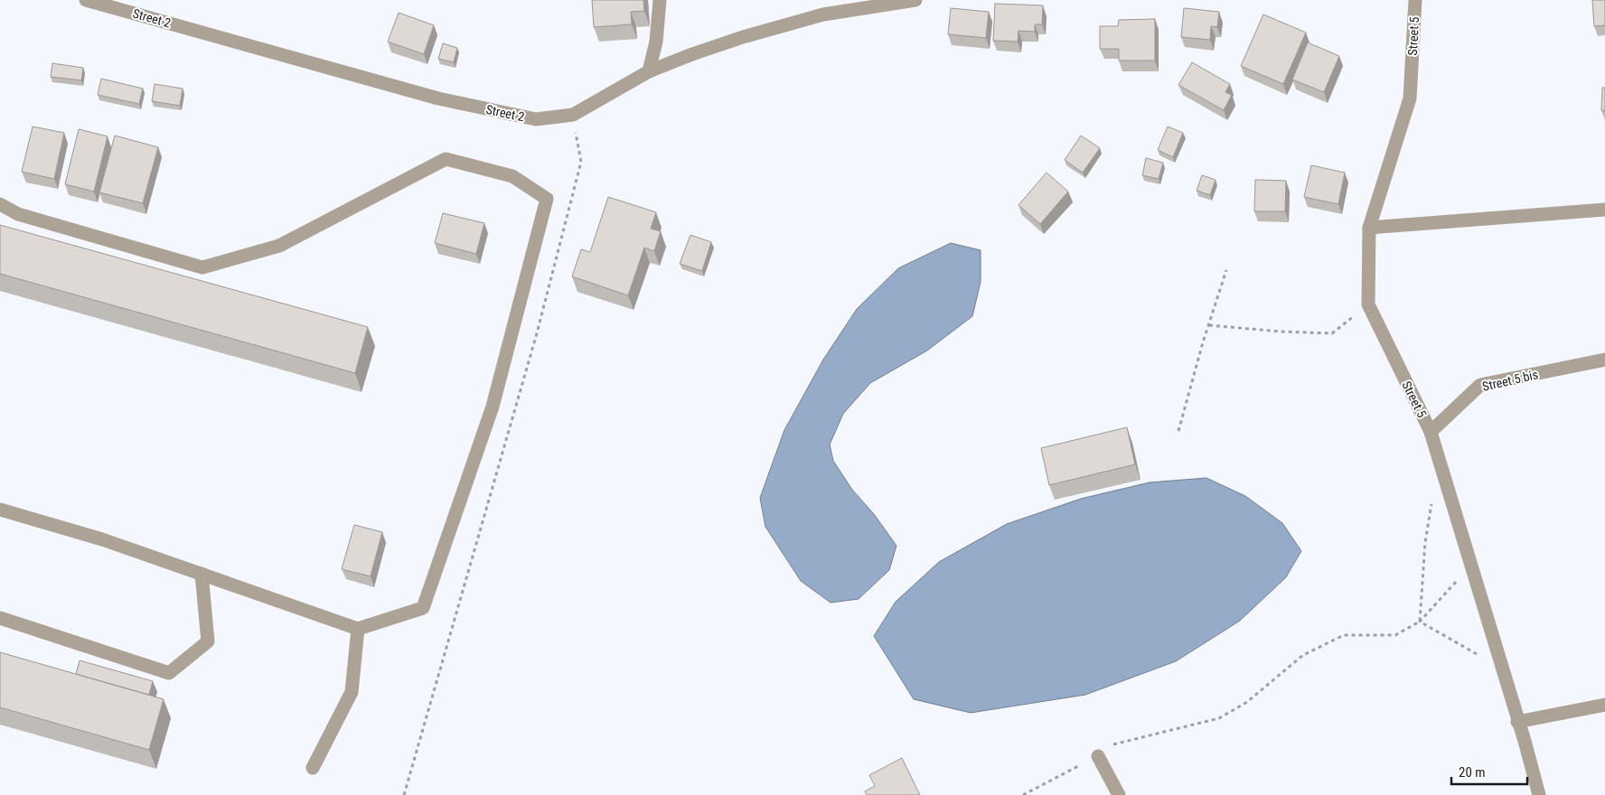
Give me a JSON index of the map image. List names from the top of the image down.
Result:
{
  "streets": {
    "street": ["Street 2", "Street 5", "Street 5 bis"]
  },
  "crossings": [
    ["Street 5", "Street 5 bis"]
  ],
  "scale_bar": "20 m"
}
